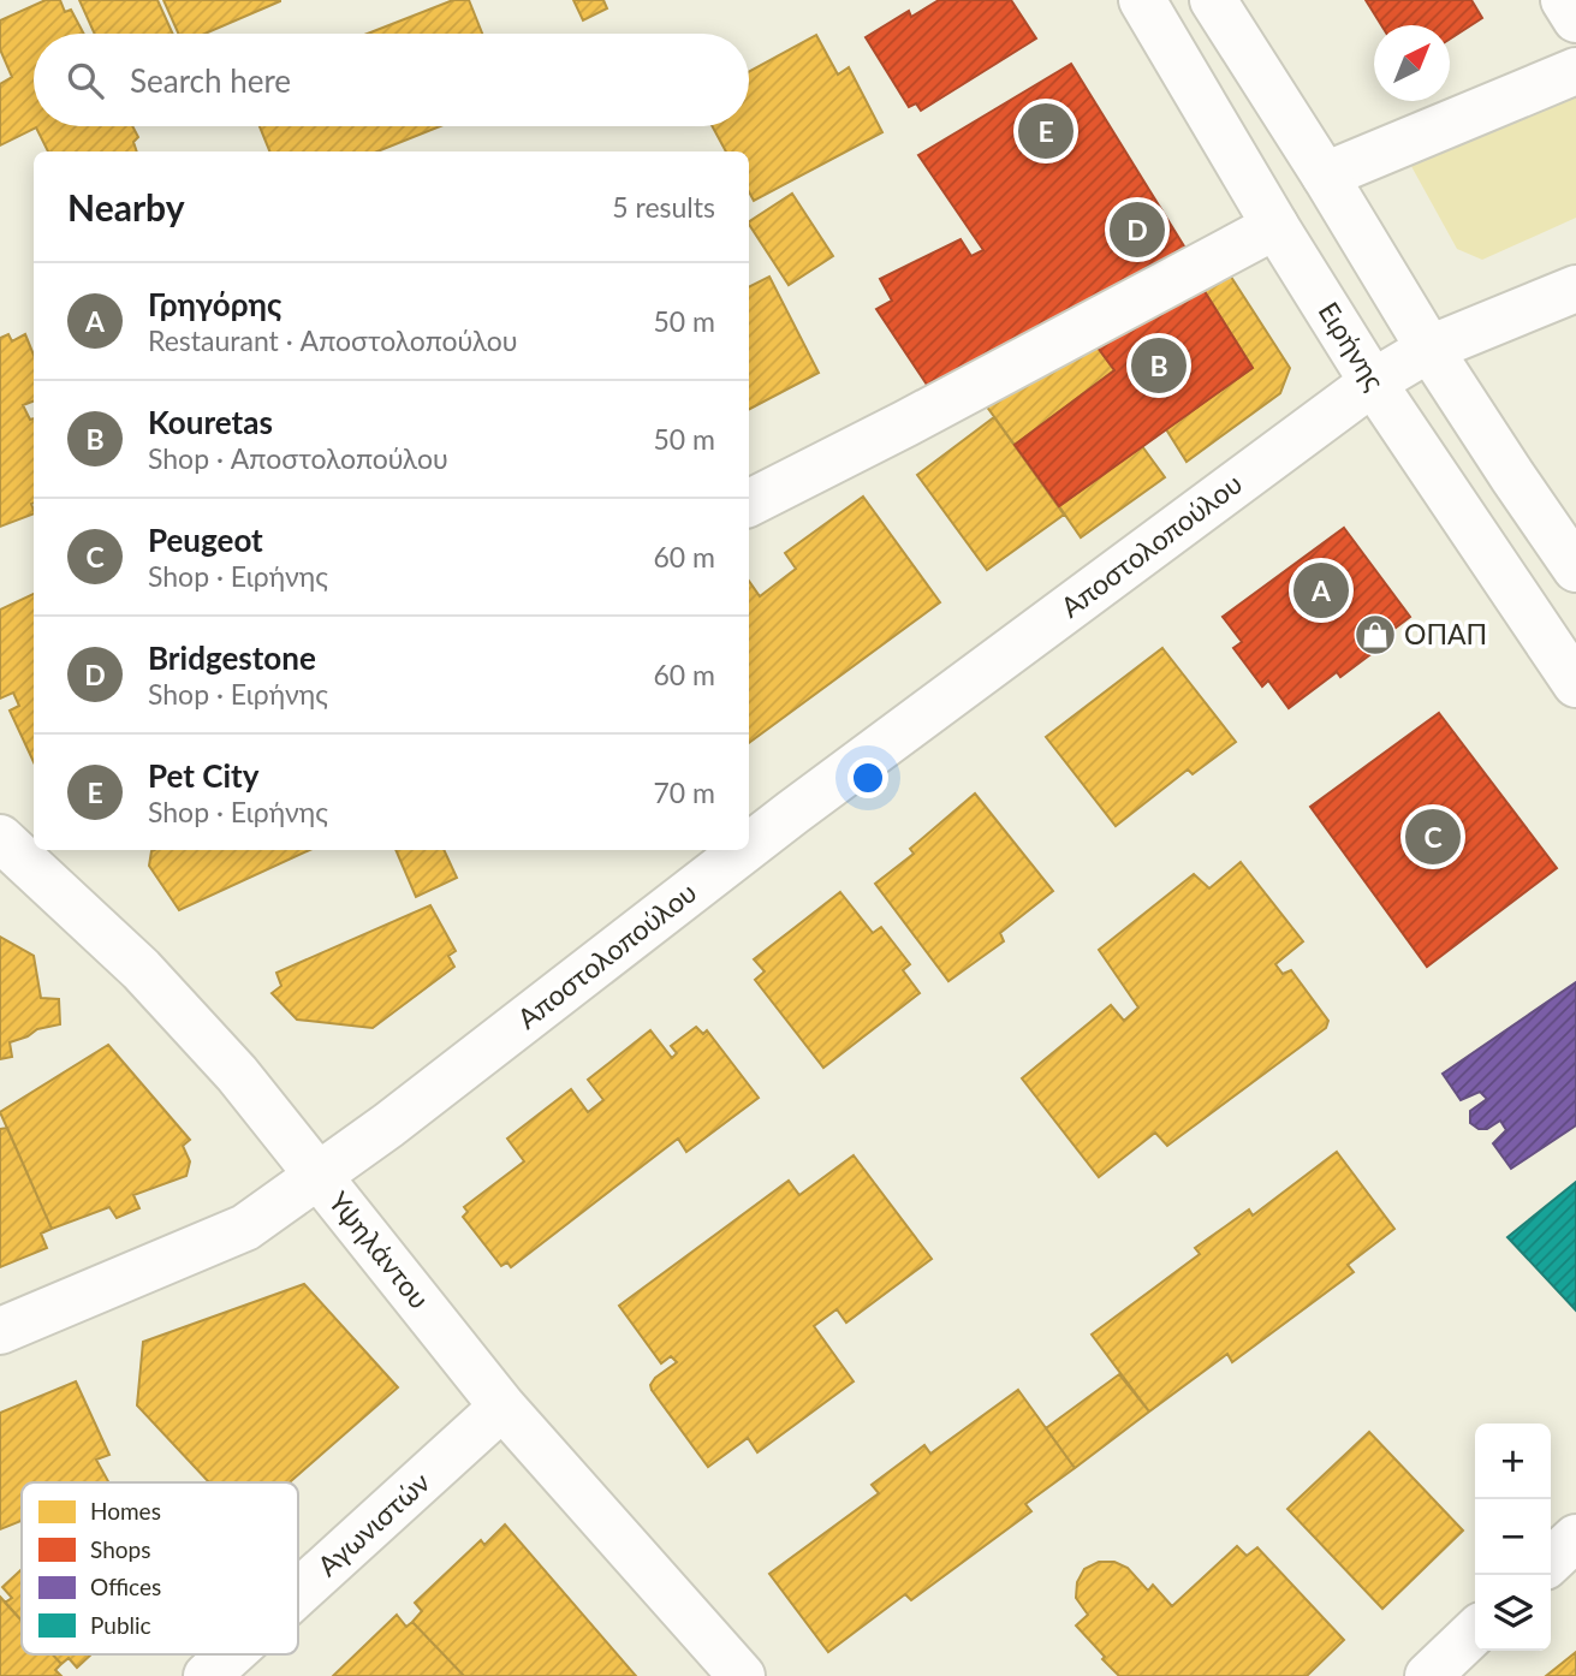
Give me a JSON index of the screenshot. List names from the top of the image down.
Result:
{
  "streets": {
    "street": [
      "Ειρήνης",
      "Αποστολοπούλου",
      "Υψηλάντου",
      "Αγωνιστών"
    ]
  },
  "crossings": [
    ["Ειρήνης", "Αποστολοπούλου"],
    ["Αποστολοπούλου", "Υψηλάντου"],
    ["Υψηλάντου", "Αγωνιστών"]
  ],
  "places": {
    "shop": ["ΟΠΑΠ"]
  },
  "legend": [
    "Homes",
    "Shops",
    "Offices",
    "Public"
  ],
  "north": "top right",
  "page": {
    "search": "Search here",
    "pins": [
      "E",
      "D",
      "B",
      "A",
      "C"
    ],
    "heading": ["Nearby", "5 results"],
    "list": [
      {
        "mark": "A",
        "name": "Γρηγόρης",
        "note": "Restaurant · Αποστολοπούλου",
        "value": "50 m"
      },
      {
        "mark": "B",
        "name": "Kouretas",
        "note": "Shop · Αποστολοπούλου",
        "value": "50 m"
      },
      {
        "mark": "C",
        "name": "Peugeot",
        "note": "Shop · Ειρήνης",
        "value": "60 m"
      },
      {
        "mark": "D",
        "name": "Bridgestone",
        "note": "Shop · Ειρήνης",
        "value": "60 m"
      },
      {
        "mark": "E",
        "name": "Pet City",
        "note": "Shop · Ειρήνης",
        "value": "70 m"
      }
    ],
    "map_buttons": ["+", "−"]
  }
}
